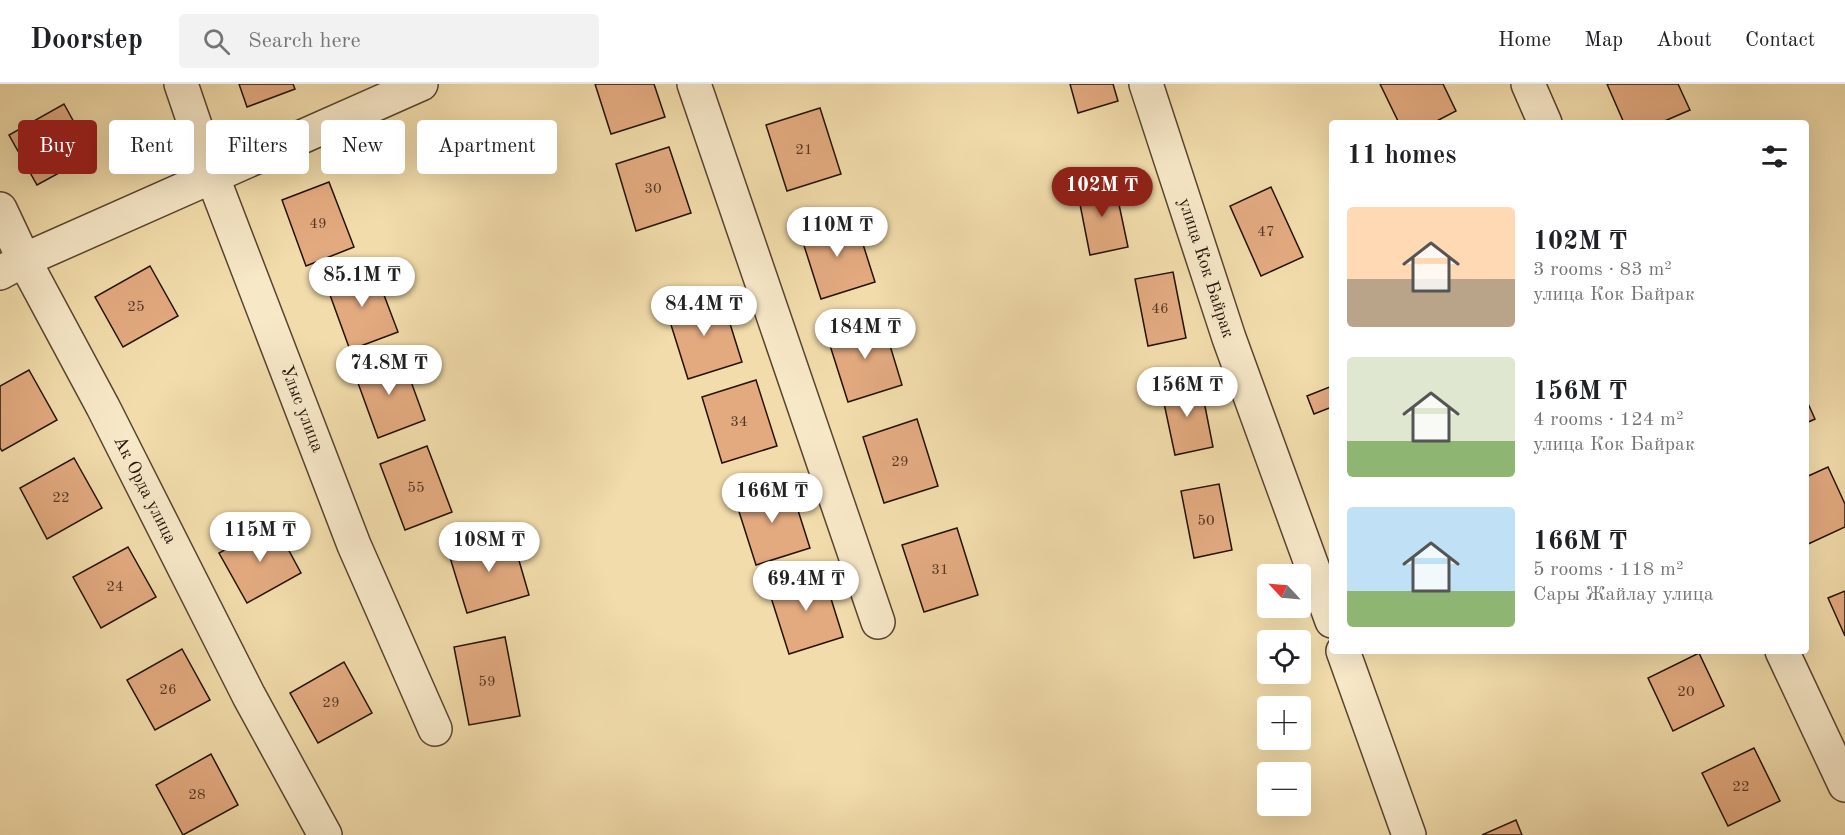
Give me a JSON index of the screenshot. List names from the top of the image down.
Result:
{
  "streets": {
    "street": ["улица Кок Байрак", "Улыс улица", "Ак Орда улица"]
  },
  "house_numbers": [
    "21",
    "30",
    "49",
    "47",
    "25",
    "46",
    "34",
    "29",
    "55",
    "22",
    "50",
    "31",
    "24",
    "59",
    "26",
    "20",
    "29",
    "22",
    "28"
  ],
  "north": "top left",
  "page": {
    "header": "Doorstep",
    "search": "Search here",
    "nav": [
      "Home",
      "Map",
      "About",
      "Contact"
    ],
    "chip": [
      "Buy",
      "Rent",
      "Filters",
      "New",
      "Apartment"
    ],
    "heading": "11 homes",
    "price": [
      "102M ₸",
      "110M ₸",
      "85.1M ₸",
      "84.4M ₸",
      "184M ₸",
      "74.8M ₸",
      "156M ₸",
      "166M ₸",
      "115M ₸",
      "108M ₸",
      "69.4M ₸"
    ],
    "list": [
      {
        "name": "102M ₸",
        "note": "3 rooms · 83 m² · улица Кок Байрак"
      },
      {
        "name": "156M ₸",
        "note": "4 rooms · 124 m² · улица Кок Байрак"
      },
      {
        "name": "166M ₸",
        "note": "5 rooms · 118 m² · Сары Жайлау улица"
      }
    ],
    "map_buttons": ["+", "−"]
  }
}
